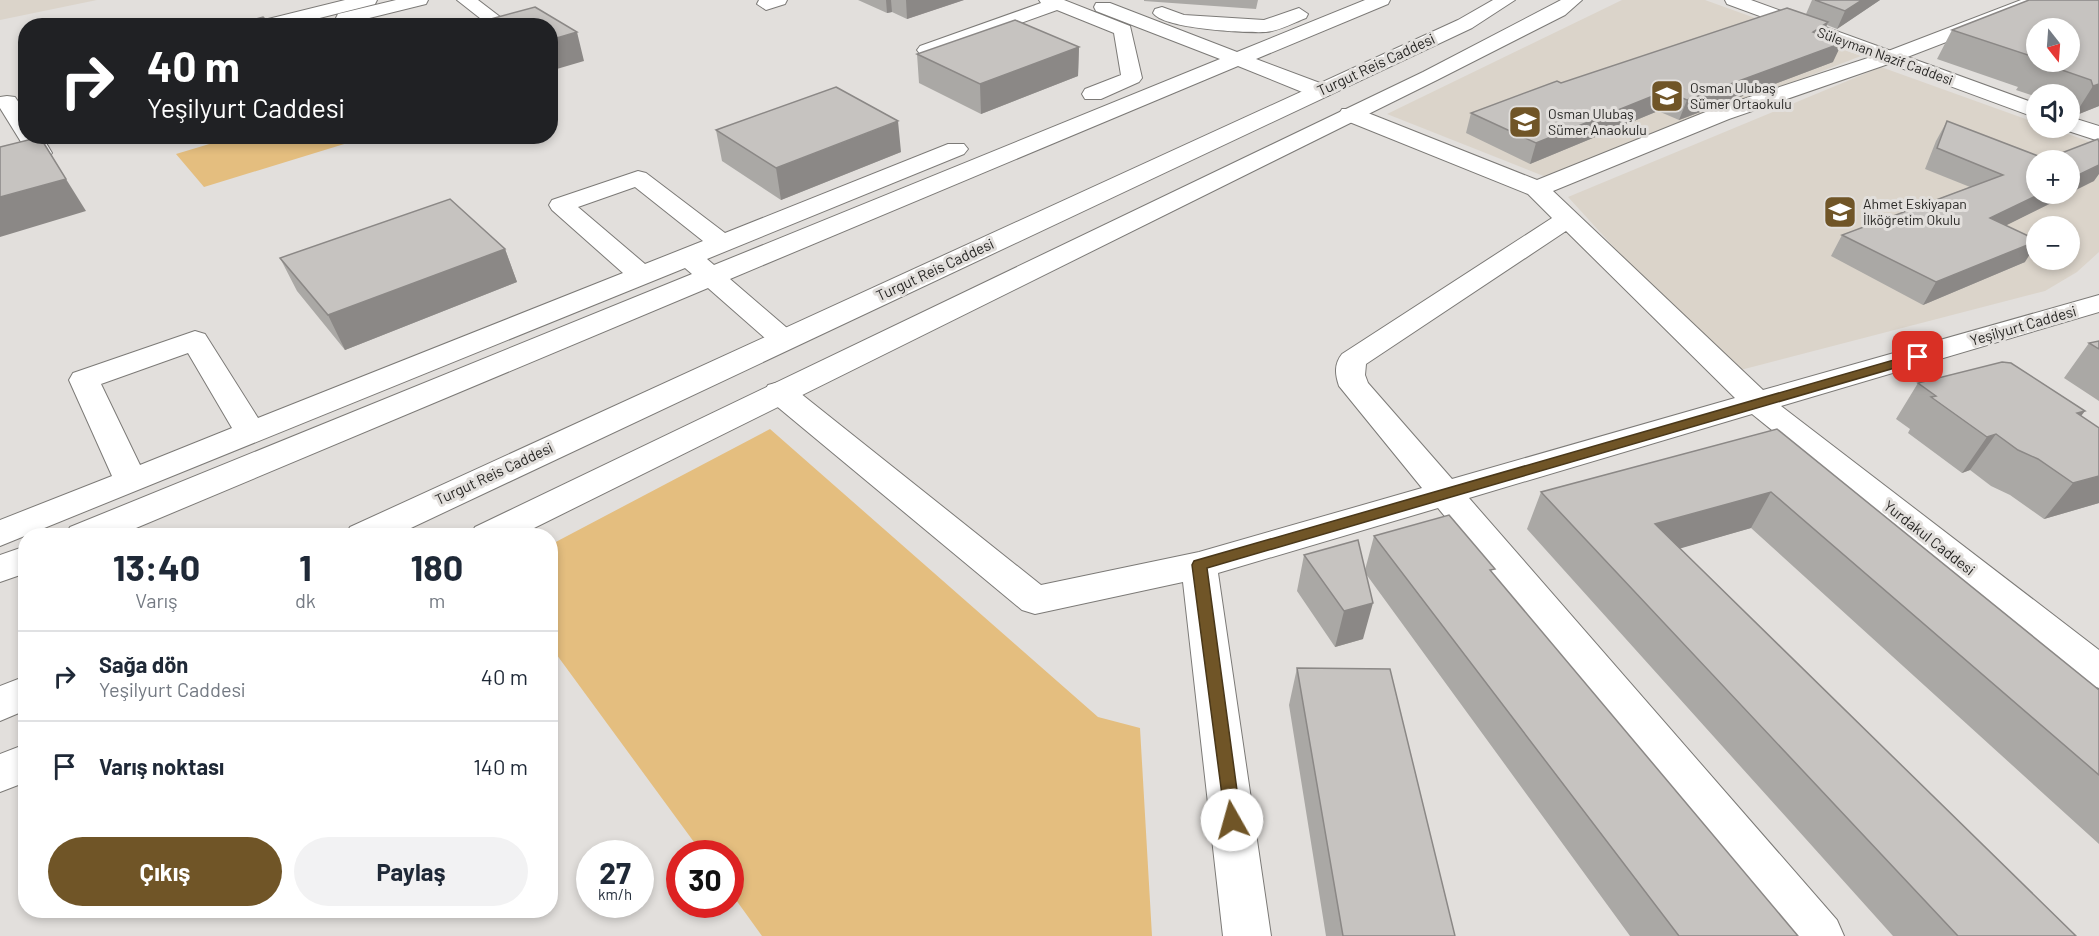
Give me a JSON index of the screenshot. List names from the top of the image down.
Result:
{
  "streets": {
    "street": [
      "Süleyman Nazif Caddesi",
      "Turgut Reis Caddesi",
      "Yeşilyurt Caddesi",
      "Yurdakul Caddesi"
    ]
  },
  "crossings": [
    ["Yeşilyurt Caddesi", "Yurdakul Caddesi"]
  ],
  "places": {
    "school or university": ["Osman Ulubaş Sümer Ortaokulu", "Osman Ulubaş Sümer Anaokulu", "Ahmet Eskiyapan İlköğretim Okulu"]
  },
  "north": "bottom",
  "page": {
    "map_buttons": ["+", "−"],
    "turn": ["40 m", "Yeşilyurt Caddesi"],
    "eta": [
      "13:40",
      "Varış",
      "1",
      "dk",
      "180",
      "m"
    ],
    "list": [
      {
        "name": "Sağa dön",
        "note": "Yeşilyurt Caddesi",
        "value": "40 m"
      },
      {
        "name": "Varış noktası",
        "value": "140 m"
      }
    ],
    "buttons": ["Çıkış", "Paylaş"],
    "speed": "27 km/h",
    "limit": "30"
  }
}
